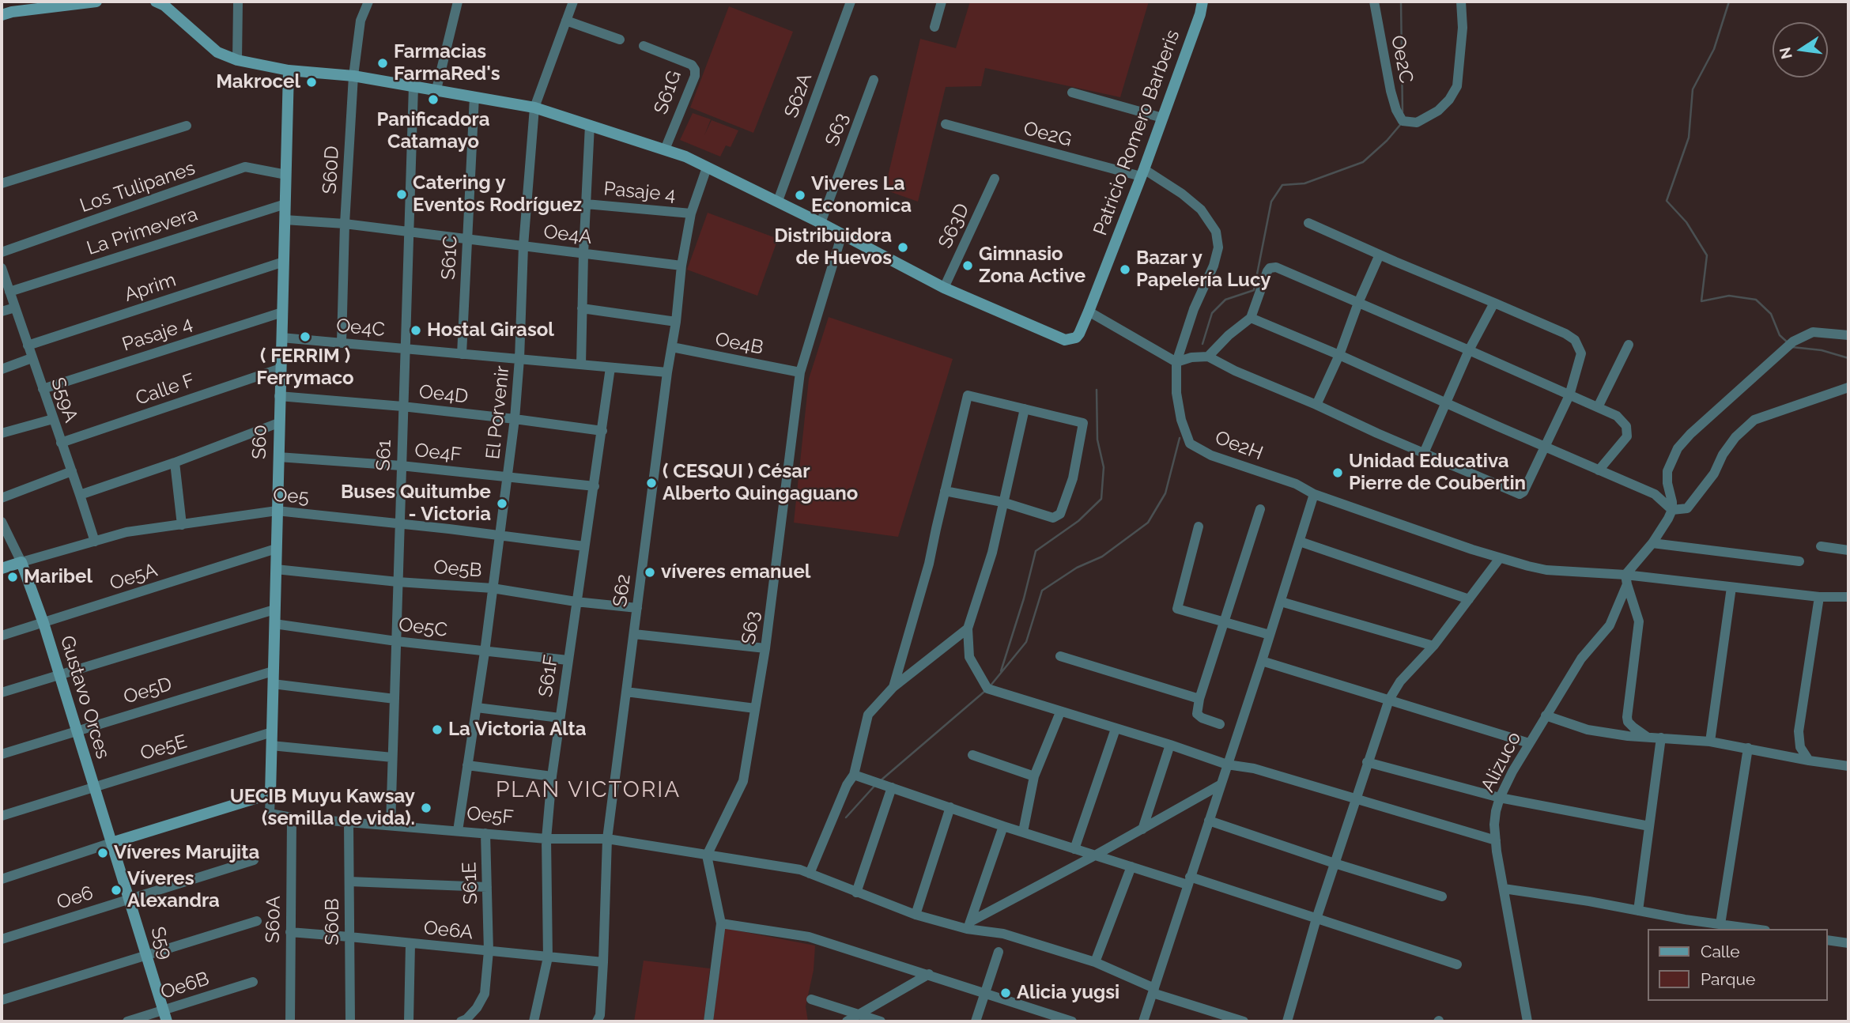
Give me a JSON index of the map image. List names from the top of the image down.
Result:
{
  "streets": {
    "street": [
      "Oe2C",
      "S61G",
      "S62A",
      "S63",
      "Patricio Romero Barberis",
      "Oe2G",
      "S60D",
      "Los Tulipanes",
      "Pasaje 4",
      "S63D",
      "La Primevera",
      "Oe4A",
      "S61C",
      "Aprim",
      "Oe4C",
      "Oe4B",
      "Calle F",
      "Oe4D",
      "S59A",
      "El Porvenir",
      "S60",
      "Oe2H",
      "Oe4F",
      "S61",
      "Oe5",
      "Oe5B",
      "Oe5A",
      "S62",
      "Oe5C",
      "S61F",
      "Oe5D",
      "Gustavo Orces",
      "Oe5E",
      "Alizuco",
      "Oe5F",
      "S61E",
      "Oe6",
      "S60A",
      "S60B",
      "Oe6A",
      "S59",
      "Oe6B"
    ]
  },
  "crossings": [
    ["S61G", "Patricio Romero Barberis"],
    ["S62A", "Patricio Romero Barberis"],
    ["S63", "Patricio Romero Barberis"],
    ["S63", "Oe4B"],
    ["S63", "Oe5F"],
    ["Patricio Romero Barberis", "Oe2G"],
    ["Patricio Romero Barberis", "S60D"],
    ["Patricio Romero Barberis", "S63D"],
    ["Patricio Romero Barberis", "S61C"],
    ["Patricio Romero Barberis", "El Porvenir"],
    ["Patricio Romero Barberis", "S60"],
    ["Patricio Romero Barberis", "Oe2H"],
    ["Patricio Romero Barberis", "S61"],
    ["Patricio Romero Barberis", "S62"],
    ["Oe2G", "Oe2H"],
    ["S60D", "Oe4A"],
    ["S60D", "Oe4C"],
    ["Los Tulipanes", "S60"],
    ["Pasaje 4", "S59A"],
    ["Pasaje 4", "S60"],
    ["Pasaje 4", "S62"],
    ["La Primevera", "S59A"],
    ["La Primevera", "S60"],
    ["Oe4A", "S61C"],
    ["Oe4A", "El Porvenir"],
    ["Oe4A", "S60"],
    ["Oe4A", "S61"],
    ["Oe4A", "S62"],
    ["S61C", "Oe4C"],
    ["Aprim", "S59A"],
    ["Aprim", "S60"],
    ["Oe4C", "El Porvenir"],
    ["Oe4C", "S60"],
    ["Oe4C", "S61"],
    ["Oe4C", "S62"],
    ["Oe4C", "S61F"],
    ["Oe4B", "S62"],
    ["Calle F", "S59A"],
    ["Calle F", "S60"],
    ["Oe4D", "El Porvenir"],
    ["Oe4D", "S60"],
    ["Oe4D", "S61"],
    ["Oe4D", "S61F"],
    ["S59A", "Oe5"],
    ["El Porvenir", "Oe4F"],
    ["El Porvenir", "Oe5"],
    ["El Porvenir", "Oe5B"],
    ["El Porvenir", "Oe5C"],
    ["El Porvenir", "Oe5F"],
    ["S60", "Oe4F"],
    ["S60", "Oe5"],
    ["S60", "Oe5B"],
    ["S60", "Oe5A"],
    ["S60", "Oe5C"],
    ["S60", "Oe5D"],
    ["S60", "Oe5E"],
    ["S60", "Oe5F"],
    ["Oe2H", "Alizuco"],
    ["Oe4F", "S61"],
    ["Oe4F", "S61F"],
    ["S61", "Oe5"],
    ["S61", "Oe5B"],
    ["S61", "Oe5C"],
    ["S61", "Oe5F"],
    ["Oe5", "S61F"],
    ["Oe5", "Gustavo Orces"],
    ["Oe5B", "S62"],
    ["Oe5B", "S61F"],
    ["Oe5A", "Gustavo Orces"],
    ["S62", "Oe5F"],
    ["S62", "Oe6A"],
    ["Oe5C", "S61F"],
    ["S61F", "Oe5F"],
    ["S61F", "Oe6A"],
    ["Oe5D", "Gustavo Orces"],
    ["Gustavo Orces", "Oe5E"],
    ["Gustavo Orces", "S59"],
    ["Oe5F", "S61E"],
    ["Oe5F", "S60A"],
    ["Oe5F", "S60B"],
    ["S61E", "Oe6A"],
    ["Oe6", "S59"],
    ["S60A", "Oe6A"],
    ["S60B", "Oe6A"],
    ["S59", "Oe6B"]
  ],
  "districts": ["PLAN VICTORIA"],
  "places": [
    "Farmacias FarmaRed's",
    "Makrocel",
    "Panificadora Catamayo",
    "Catering y Eventos Rodríguez",
    "Viveres La Economica",
    "Distribuidora de Huevos",
    "Gimnasio Zona Active",
    "Bazar y Papelería Lucy",
    "Hostal Girasol",
    "( FERRIM ) Ferrymaco",
    "Unidad Educativa Pierre de Coubertin",
    "( CESQUI ) César Alberto Quingaguano",
    "Buses Quitumbe - Victoria",
    "víveres emanuel",
    "Maribel",
    "La Victoria Alta",
    "UECIB Muyu Kawsay (semilla de vida).",
    "Víveres Marujita",
    "Víveres Alexandra",
    "Alicia yugsi"
  ],
  "legend": ["Calle", "Parque"],
  "north": "left"
}
